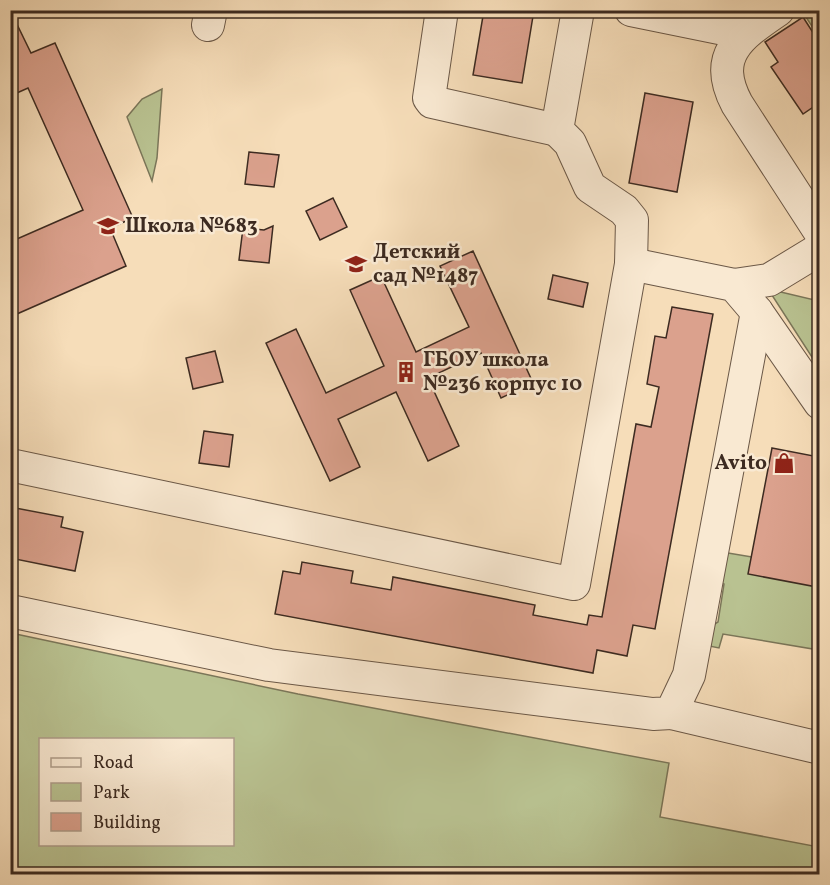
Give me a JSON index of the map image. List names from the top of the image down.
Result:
{
  "places": {
    "school or university": ["Школа №683", "Детский сад №1487"],
    "building": ["ГБОУ школа №236 корпус 10"],
    "shop": ["Avito"]
  },
  "legend": ["Road", "Park", "Building"]
}
